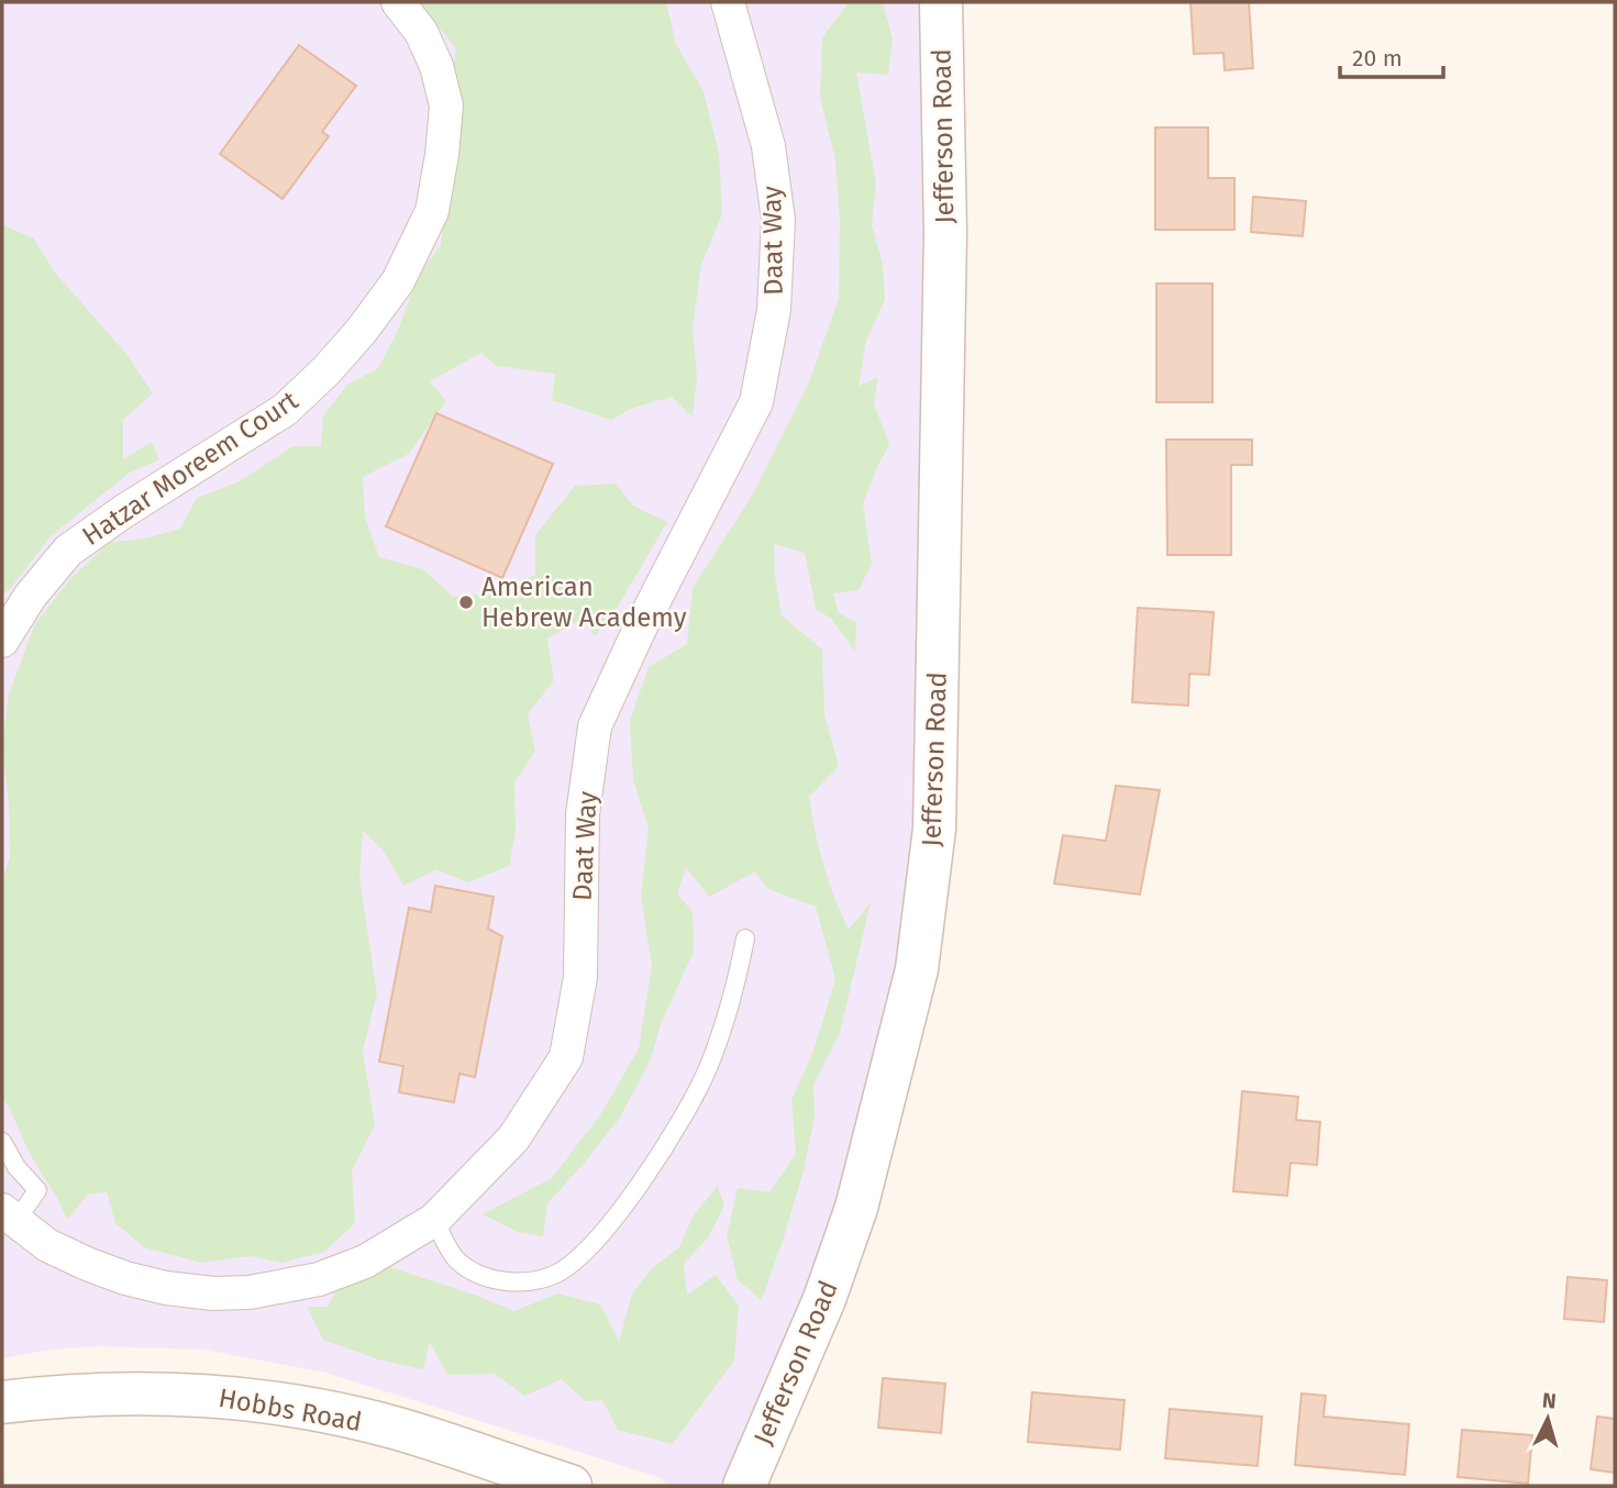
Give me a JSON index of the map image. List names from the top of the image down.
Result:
{
  "streets": {
    "street": [
      "Jefferson Road",
      "Daat Way",
      "Hatzar Moreem Court",
      "Hobbs Road"
    ]
  },
  "places": ["American Hebrew Academy"],
  "scale_bar": "20 m",
  "north": "top"
}
